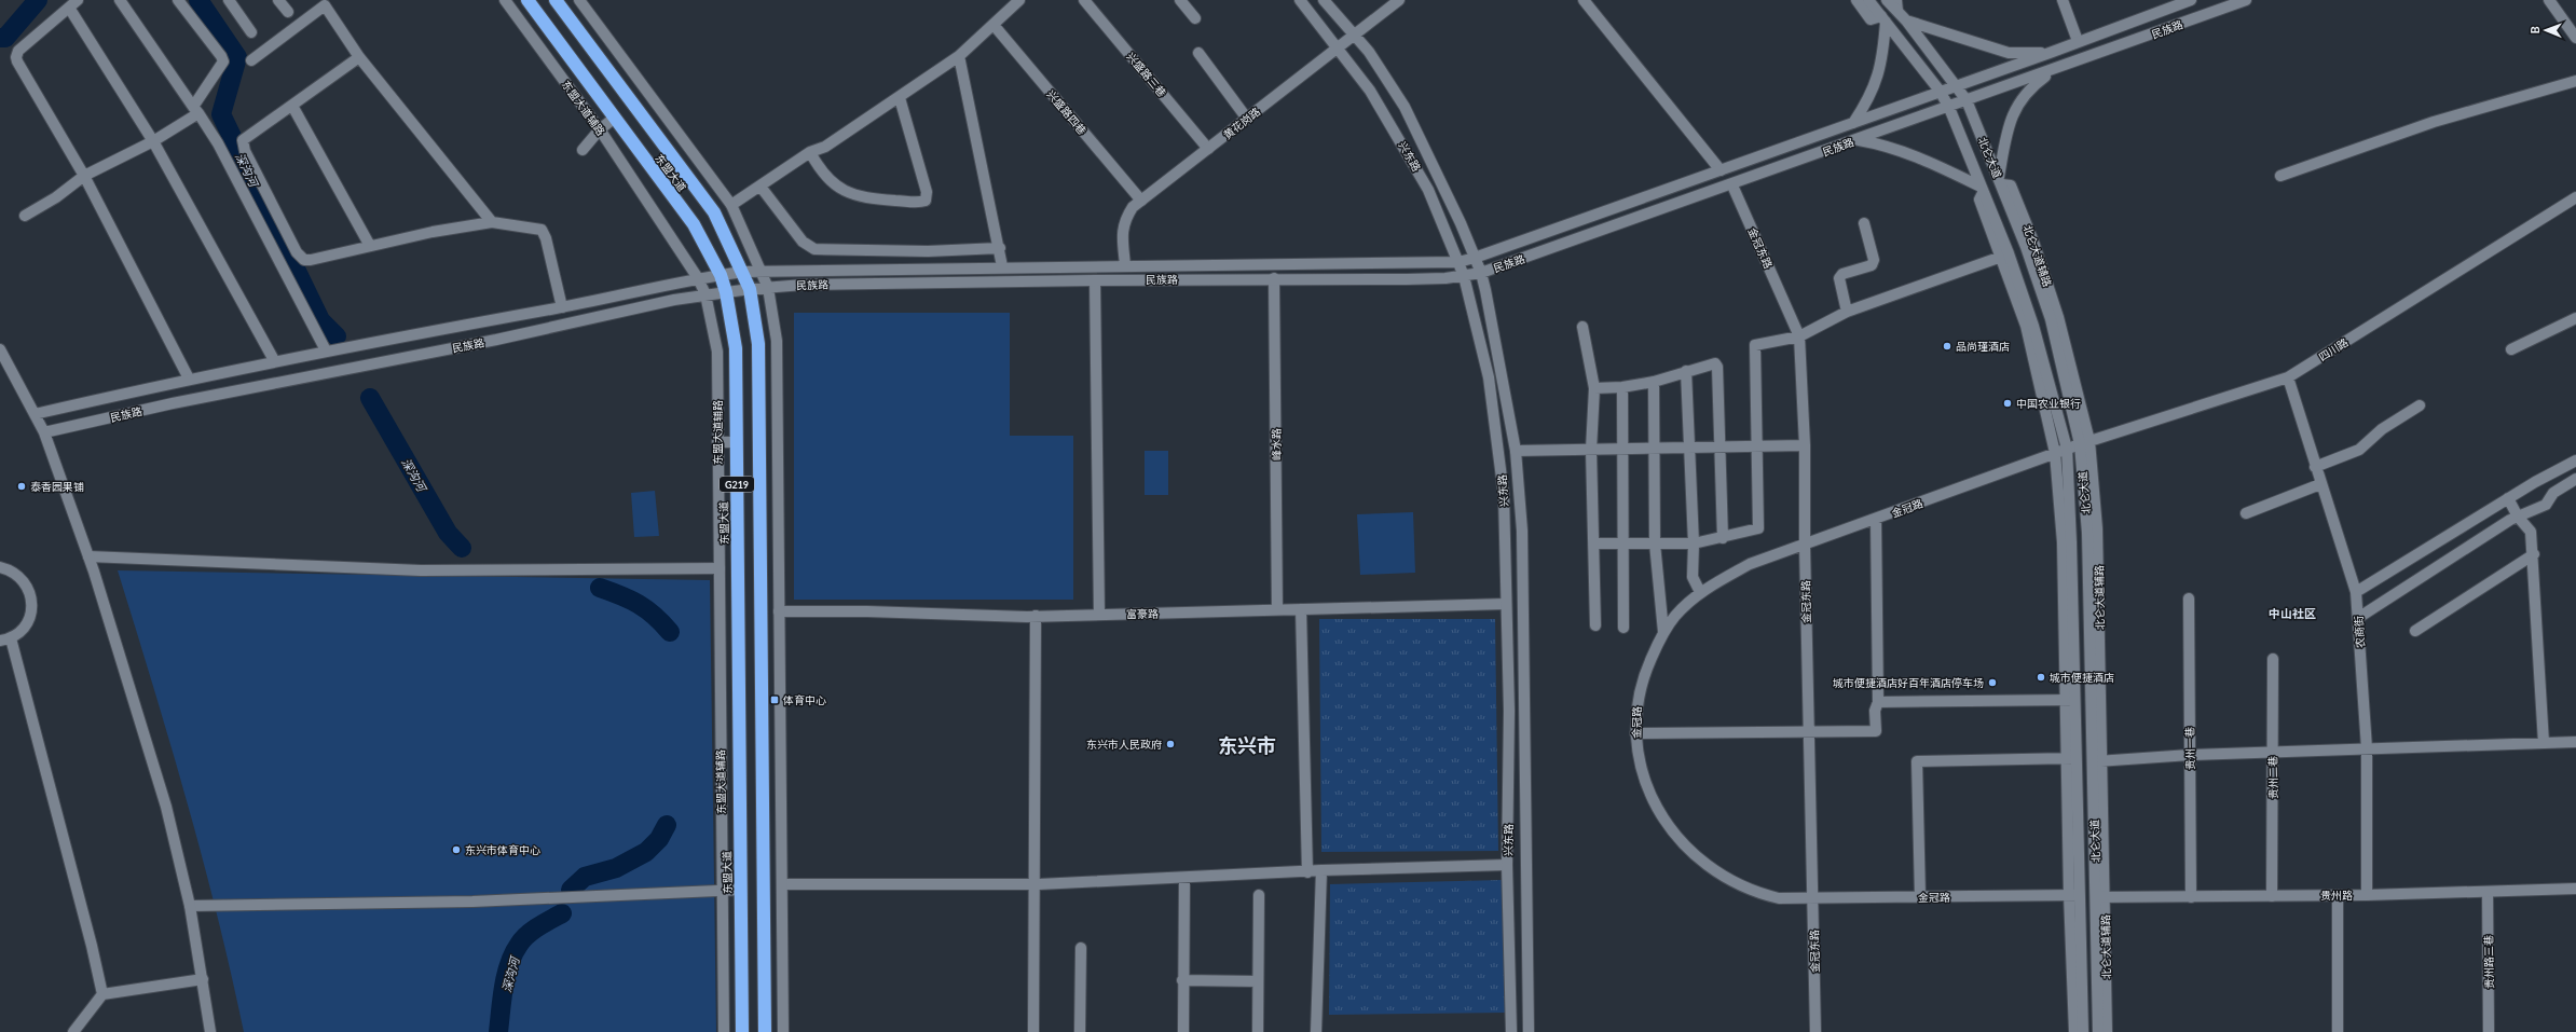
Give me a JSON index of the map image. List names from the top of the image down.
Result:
{
  "streets": {
    "highway": ["东盟大道", "G219"],
    "street": [
      "民族路",
      "兴盛路三巷",
      "东盟大道辅路",
      "兴盛路四巷",
      "黄花岗路",
      "兴东路",
      "北仑大道",
      "金冠东路",
      "北仑大道辅路",
      "四川路",
      "峰水路",
      "金冠路",
      "富豪路",
      "农商街",
      "贵州一巷",
      "贵州二巷",
      "贵州路",
      "贵州路三巷"
    ]
  },
  "crossings": [
    ["民族路", "东盟大道辅路"],
    ["民族路", "黄花岗路"],
    ["民族路", "兴东路"],
    ["民族路", "北仑大道"],
    ["民族路", "东盟大道"],
    ["民族路", "金冠东路"],
    ["民族路", "峰水路"],
    ["兴盛路三巷", "黄花岗路"],
    ["兴盛路四巷", "黄花岗路"],
    ["黄花岗路", "兴东路"],
    ["兴东路", "富豪路"],
    ["北仑大道", "北仑大道辅路"],
    ["北仑大道", "四川路"],
    ["北仑大道", "金冠路"],
    ["金冠东路", "金冠路"],
    ["北仑大道辅路", "贵州路"],
    ["四川路", "金冠路"],
    ["四川路", "农商街"],
    ["峰水路", "富豪路"],
    ["农商街", "贵州路"],
    ["贵州一巷", "贵州路"],
    ["贵州二巷", "贵州路"],
    ["贵州路", "贵州路三巷"]
  ],
  "districts": ["中山社区", "东兴市"],
  "water": ["深沟河"],
  "places": {
    "other": [
      "品尚瑾酒店",
      "中国农业银行",
      "泰香园果铺",
      "城市便捷酒店",
      "城市便捷酒店好百年酒店停车场",
      "东兴市人民政府",
      "东兴市体育中心"
    ],
    "transit": ["体育中心"]
  },
  "north": "left"
}
